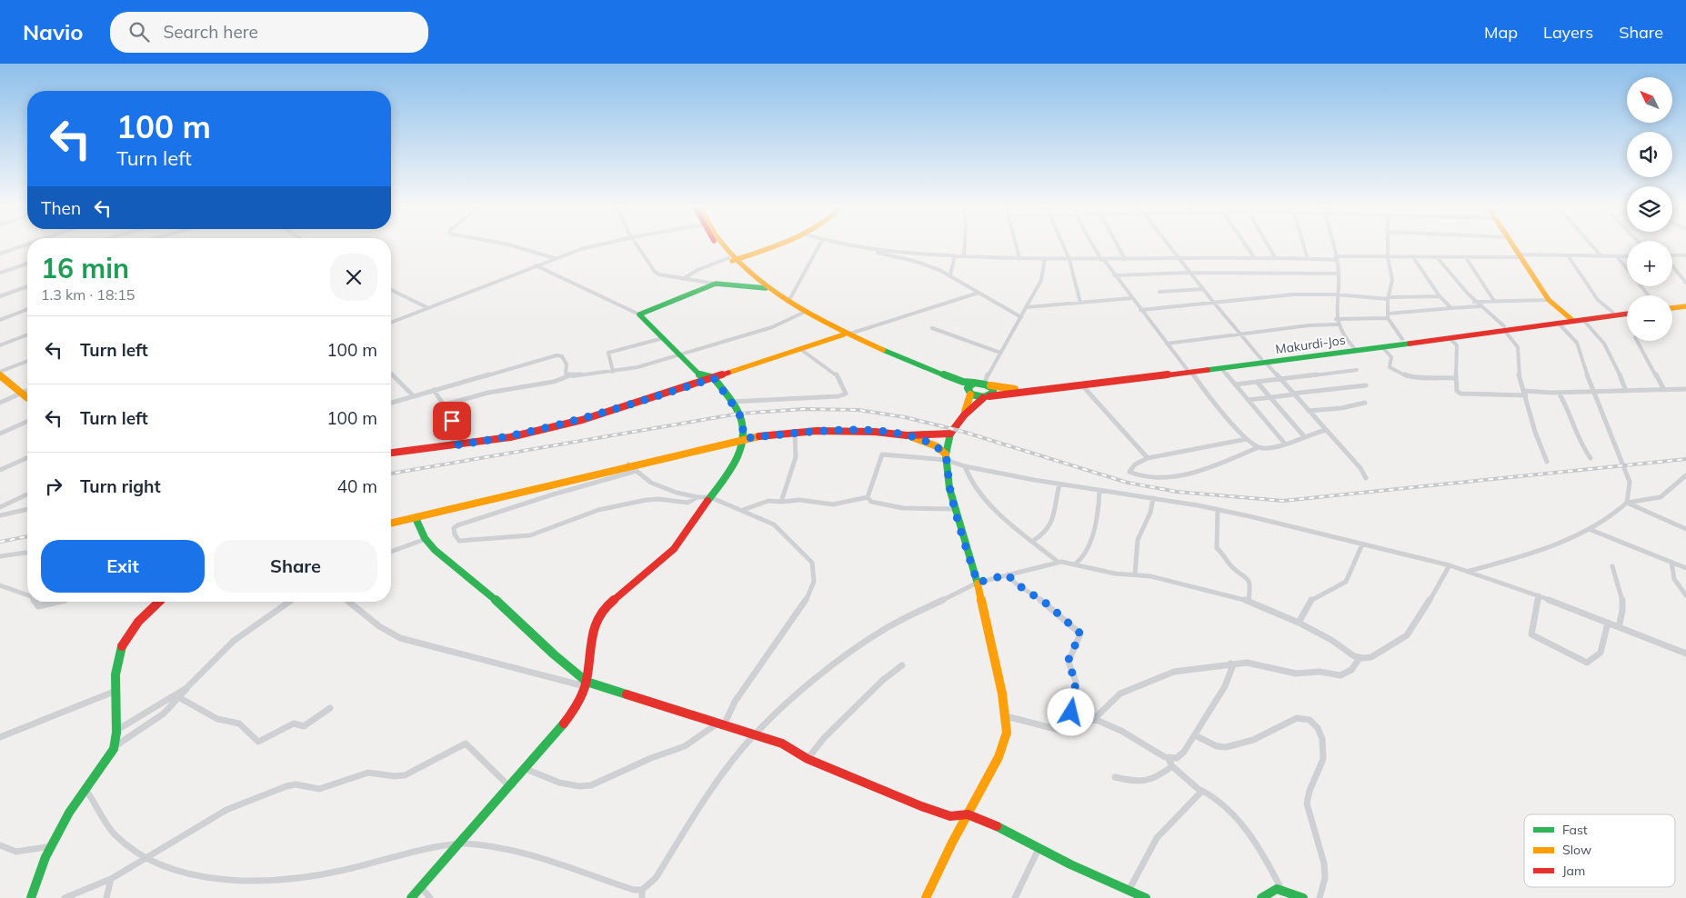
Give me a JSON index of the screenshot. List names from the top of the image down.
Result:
{
  "streets": {
    "main road": ["Makurdi-Jos"]
  },
  "legend": ["Fast", "Slow", "Jam"],
  "north": "top left",
  "page": {
    "header": "Navio",
    "search": "Search here",
    "nav": ["Map", "Layers", "Share"],
    "map_buttons": ["+", "−"],
    "turn": ["100 m", "Turn left"],
    "then": "Then",
    "heading": ["16 min", "1.3 km · 18:15"],
    "list": [
      {
        "name": "Turn left",
        "value": "100 m"
      },
      {
        "name": "Turn left",
        "value": "100 m"
      },
      {
        "name": "Turn right",
        "value": "40 m"
      }
    ],
    "buttons": ["Exit", "Share"]
  }
}
